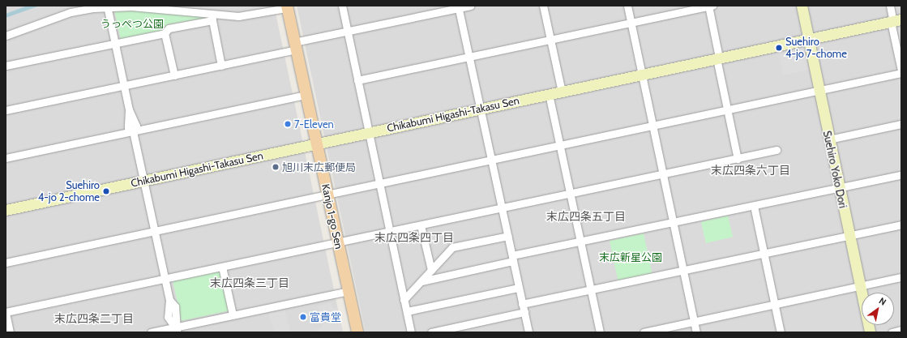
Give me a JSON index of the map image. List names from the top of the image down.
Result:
{
  "streets": {
    "main road": ["Kanjo 1-go Sen"],
    "street": ["Chikabumi Higashi-Takasu Sen", "Suehiro Yoko Dori"]
  },
  "crossings": [
    ["Chikabumi Higashi-Takasu Sen", "Suehiro Yoko Dori"],
    ["Chikabumi Higashi-Takasu Sen", "Kanjo 1-go Sen"]
  ],
  "districts": [
    "末広四条六丁目",
    "末広四条五丁目",
    "末広四条四丁目",
    "末広四条三丁目",
    "末広四条二丁目"
  ],
  "parks": ["うっぺつ公園", "末広新星公園"],
  "places": [
    "Suehiro 4-jo 7-chome",
    "7-Eleven",
    "旭川末広郵便局",
    "Suehiro 4-jo 2-chome",
    "富貴堂"
  ],
  "north": "top right"
}
